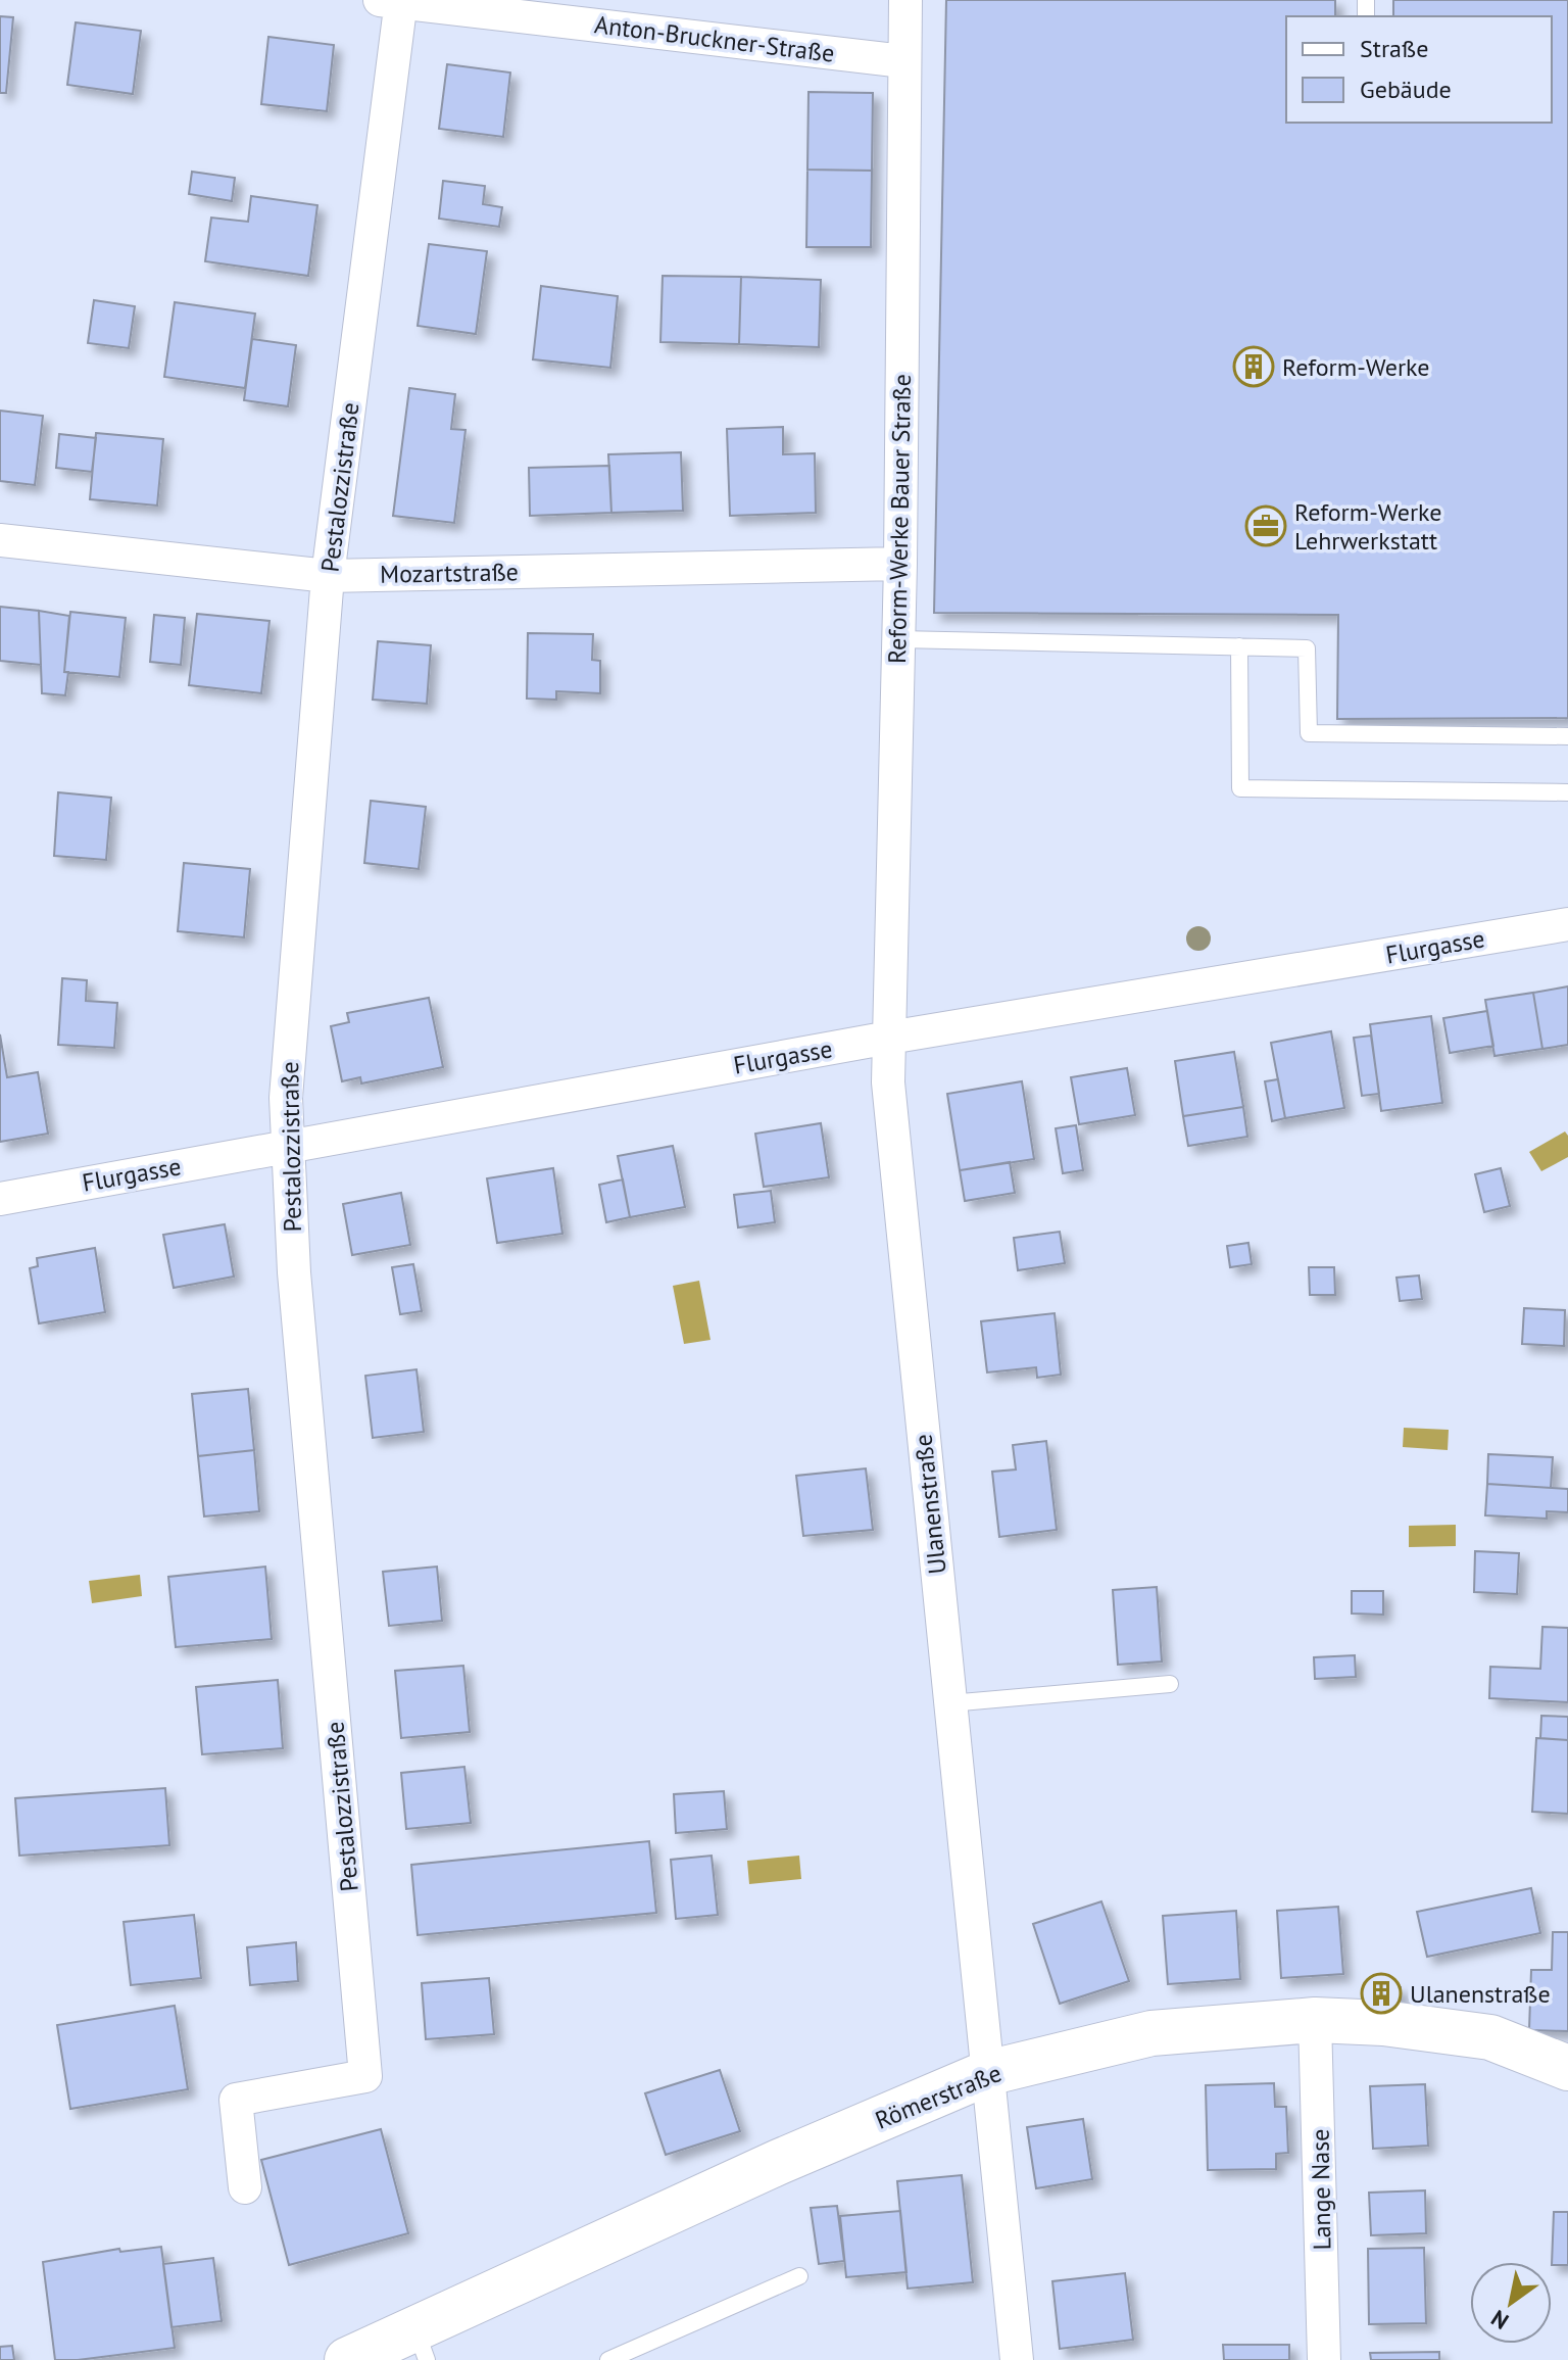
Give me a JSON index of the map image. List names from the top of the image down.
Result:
{
  "streets": {
    "main road": ["Römerstraße"],
    "street": [
      "Anton-Bruckner-Straße",
      "Pestalozzistraße",
      "Reform-Werke Bauer Straße",
      "Mozartstraße",
      "Flurgasse",
      "Ulanenstraße",
      "Lange Nase"
    ]
  },
  "crossings": [
    ["Anton-Bruckner-Straße", "Pestalozzistraße"],
    ["Anton-Bruckner-Straße", "Reform-Werke Bauer Straße"],
    ["Pestalozzistraße", "Mozartstraße"],
    ["Pestalozzistraße", "Flurgasse"],
    ["Reform-Werke Bauer Straße", "Mozartstraße"],
    ["Reform-Werke Bauer Straße", "Flurgasse"],
    ["Reform-Werke Bauer Straße", "Ulanenstraße"],
    ["Flurgasse", "Ulanenstraße"],
    ["Ulanenstraße", "Römerstraße"],
    ["Römerstraße", "Lange Nase"]
  ],
  "places": {
    "building": ["Reform-Werke", "Ulanenstraße"],
    "office": ["Reform-Werke Lehrwerkstatt"]
  },
  "legend": ["Straße", "Gebäude"],
  "north": "bottom left"
}
